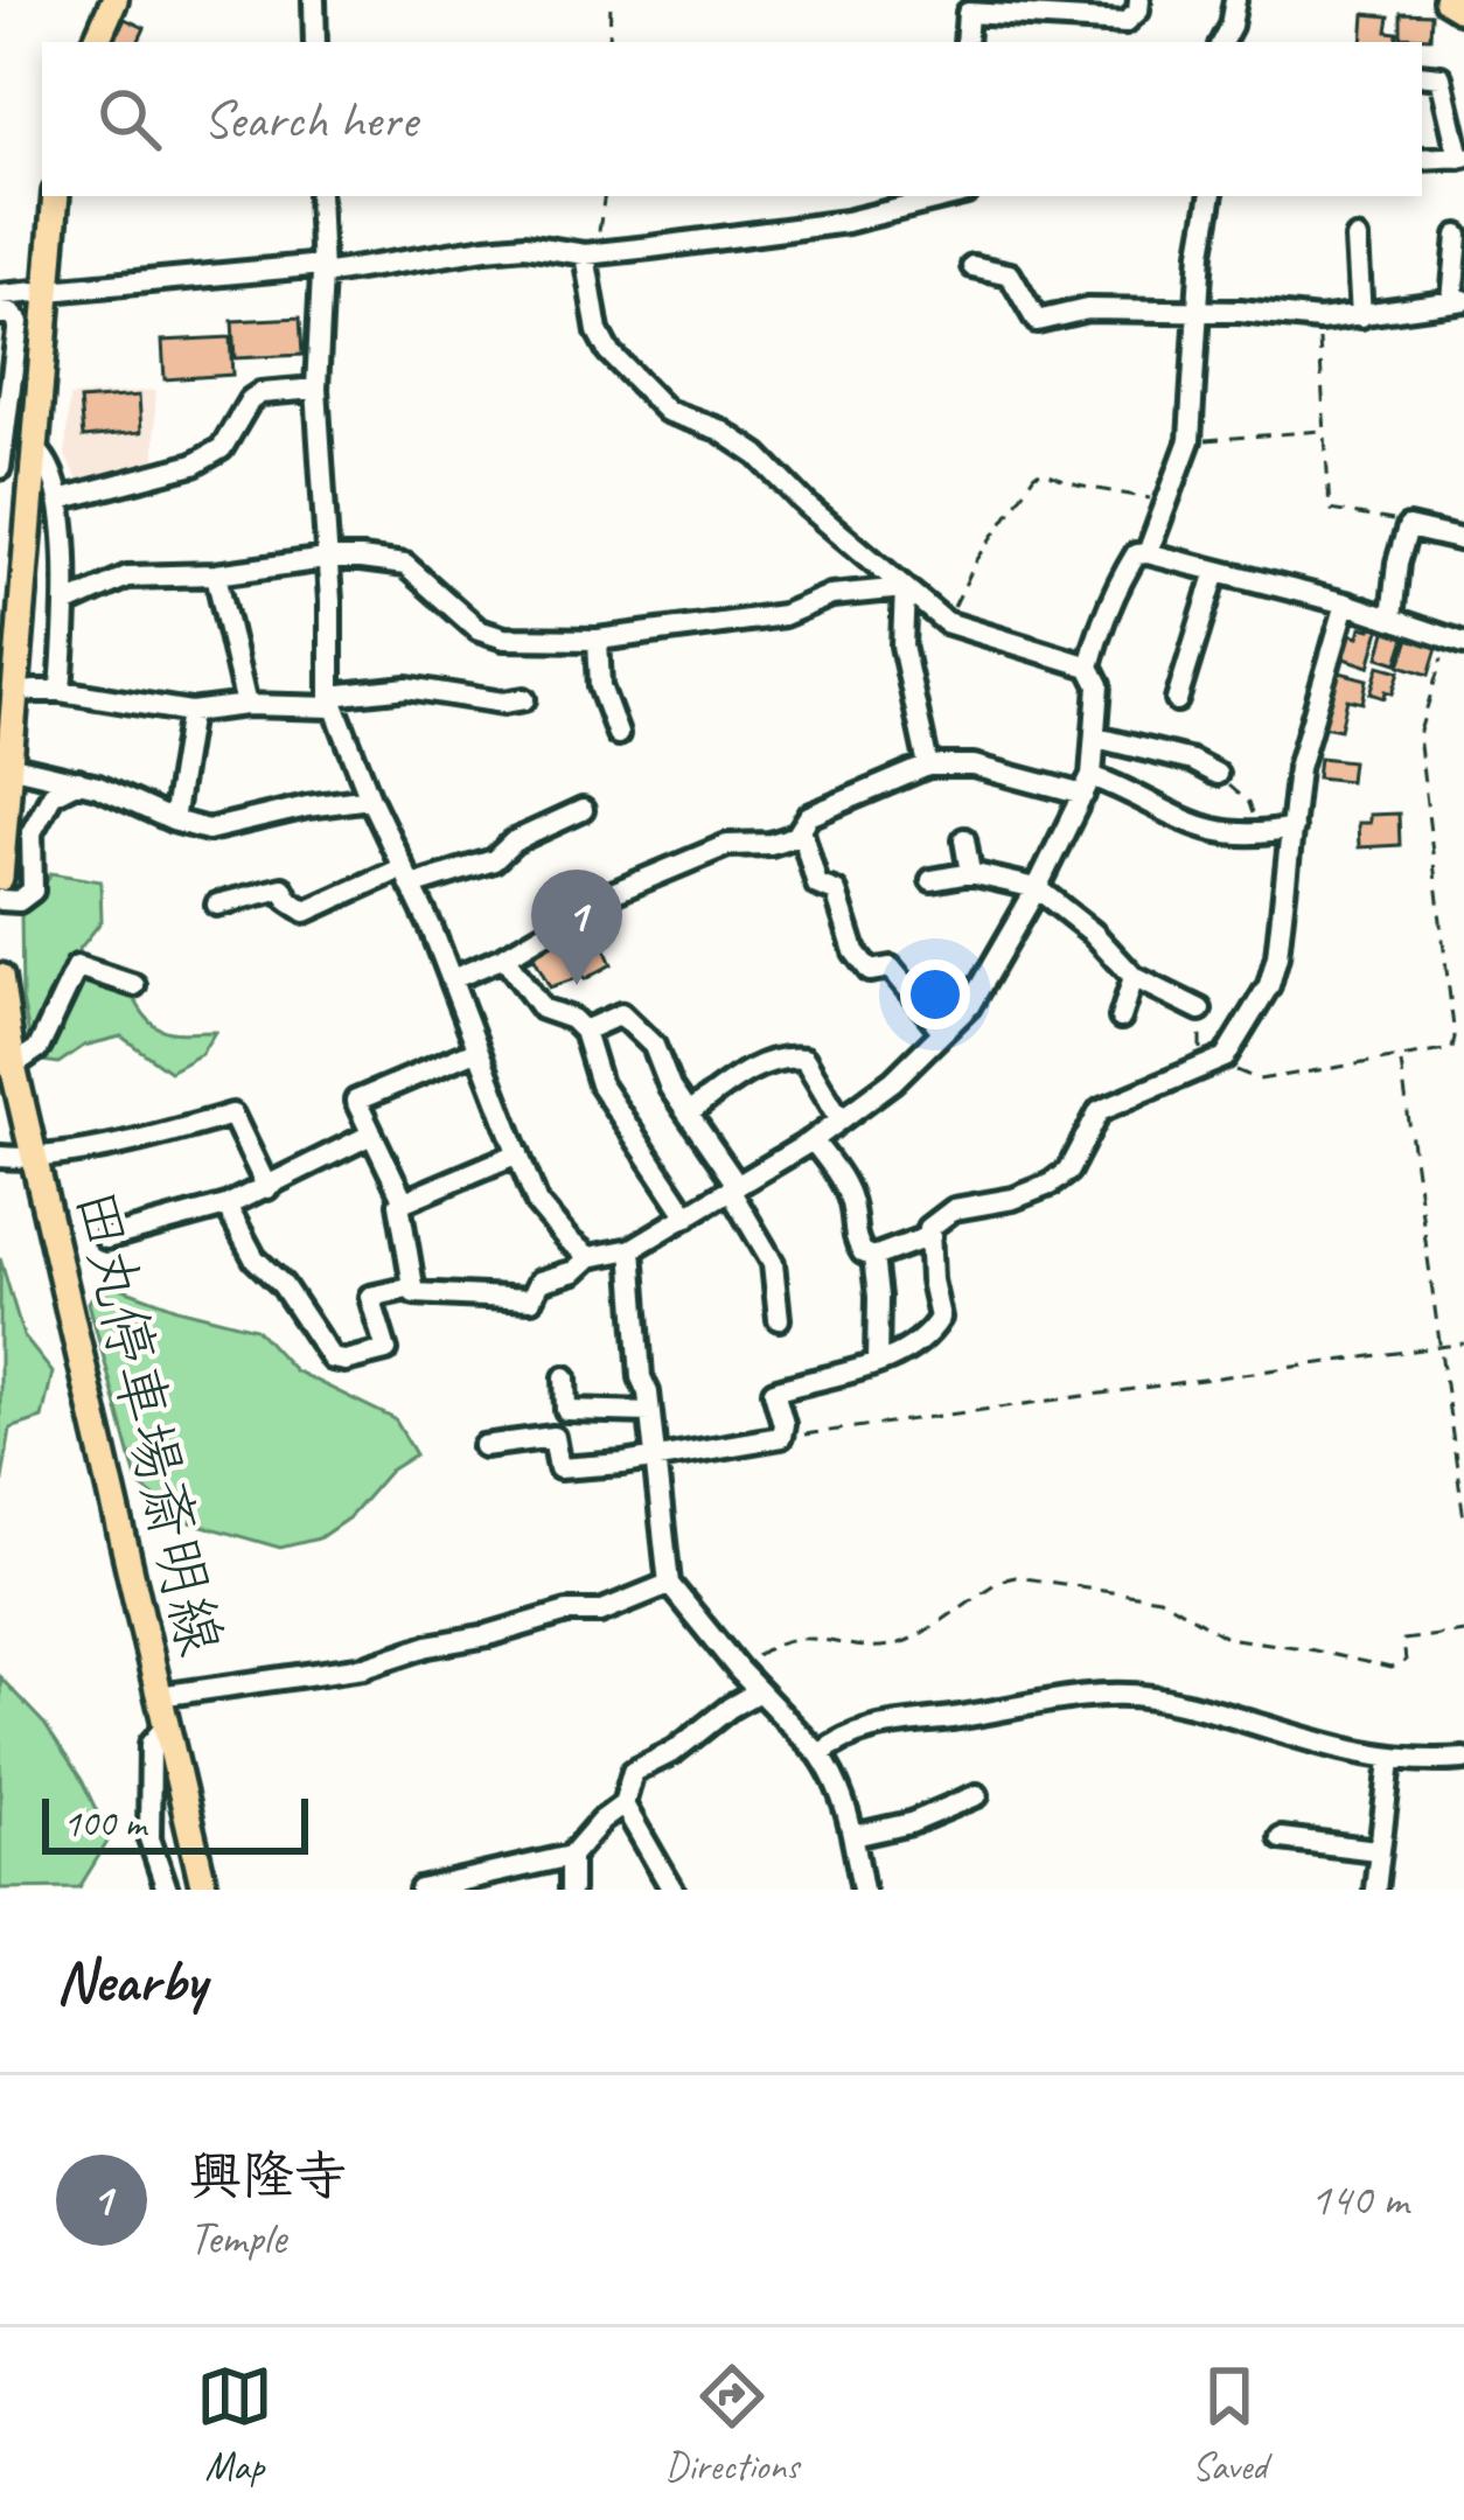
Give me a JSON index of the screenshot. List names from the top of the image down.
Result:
{
  "streets": {
    "main road": ["田丸停車場斎明線"]
  },
  "scale_bar": "100 m",
  "page": {
    "search": "Search here",
    "pins": "1",
    "scale": "100 m",
    "heading": "Nearby",
    "list": [
      {
        "mark": "1",
        "name": "興隆寺",
        "note": "Temple",
        "value": "140 m"
      }
    ],
    "nav": ["Map", "Directions", "Saved"]
  }
}
